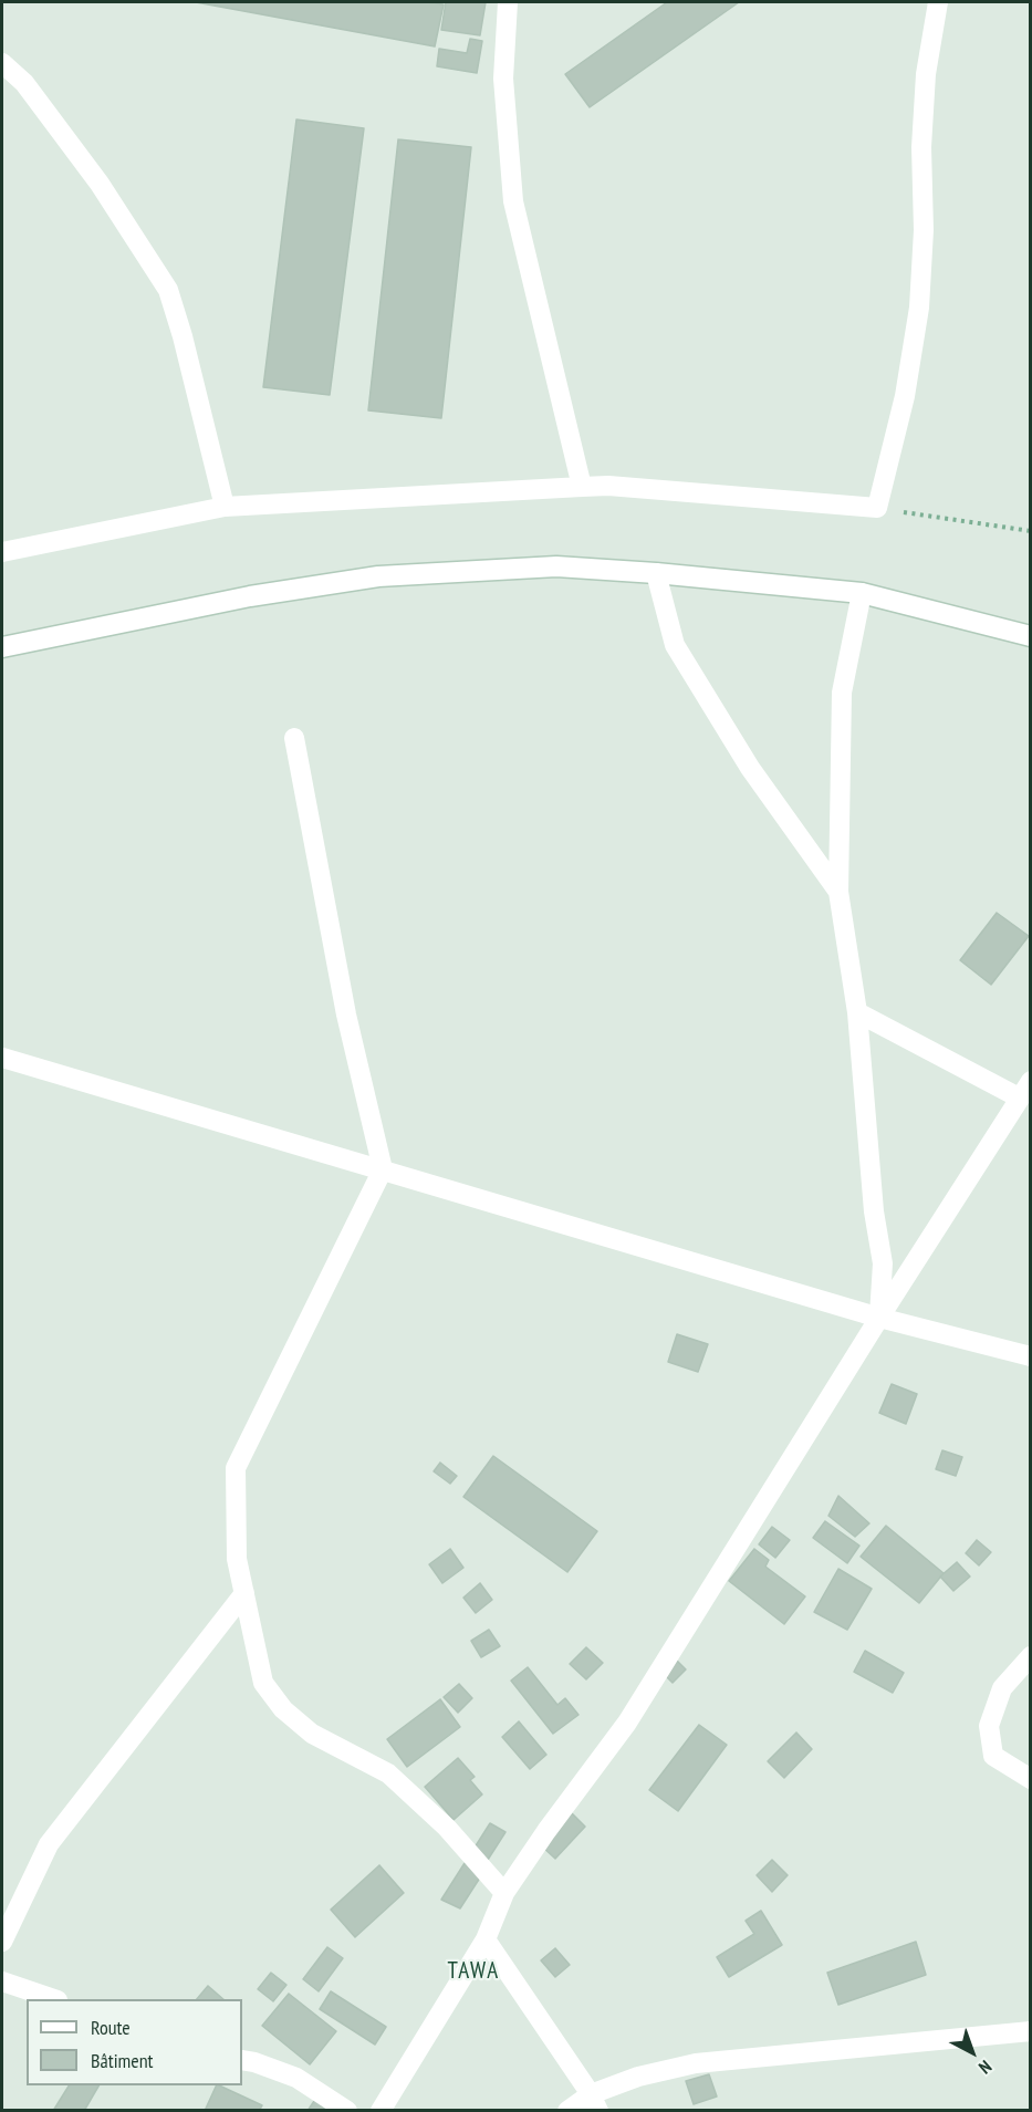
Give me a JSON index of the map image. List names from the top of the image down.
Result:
{
  "districts": ["TAWA"],
  "legend": ["Route", "Bâtiment"],
  "north": "bottom right"
}
